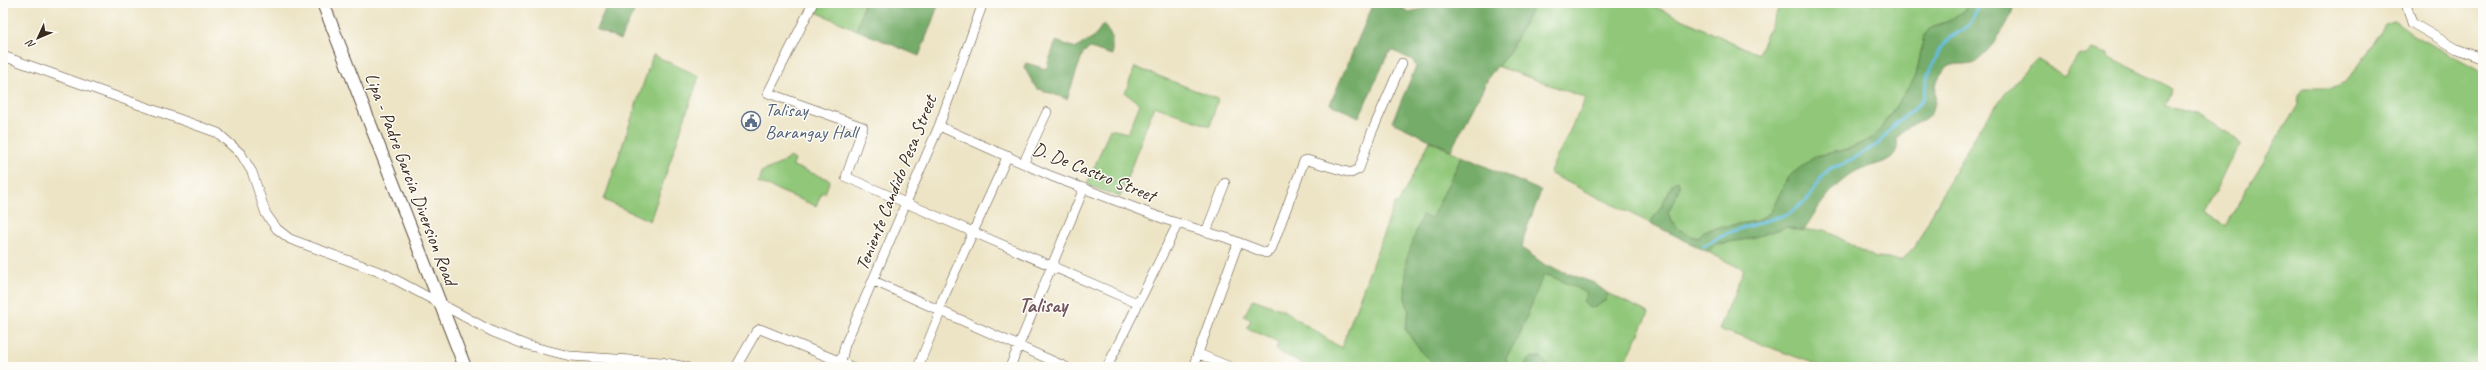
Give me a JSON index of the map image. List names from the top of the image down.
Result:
{
  "streets": {
    "main road": ["Lipa - Padre Garcia Diversion Road"],
    "street": ["D. De Castro Street", "Teniente Candido Pesa Street"]
  },
  "crossings": [
    ["D. De Castro Street", "Teniente Candido Pesa Street"]
  ],
  "districts": ["Talisay"],
  "places": {
    "public building": ["Talisay Barangay Hall"]
  },
  "north": "bottom left"
}
